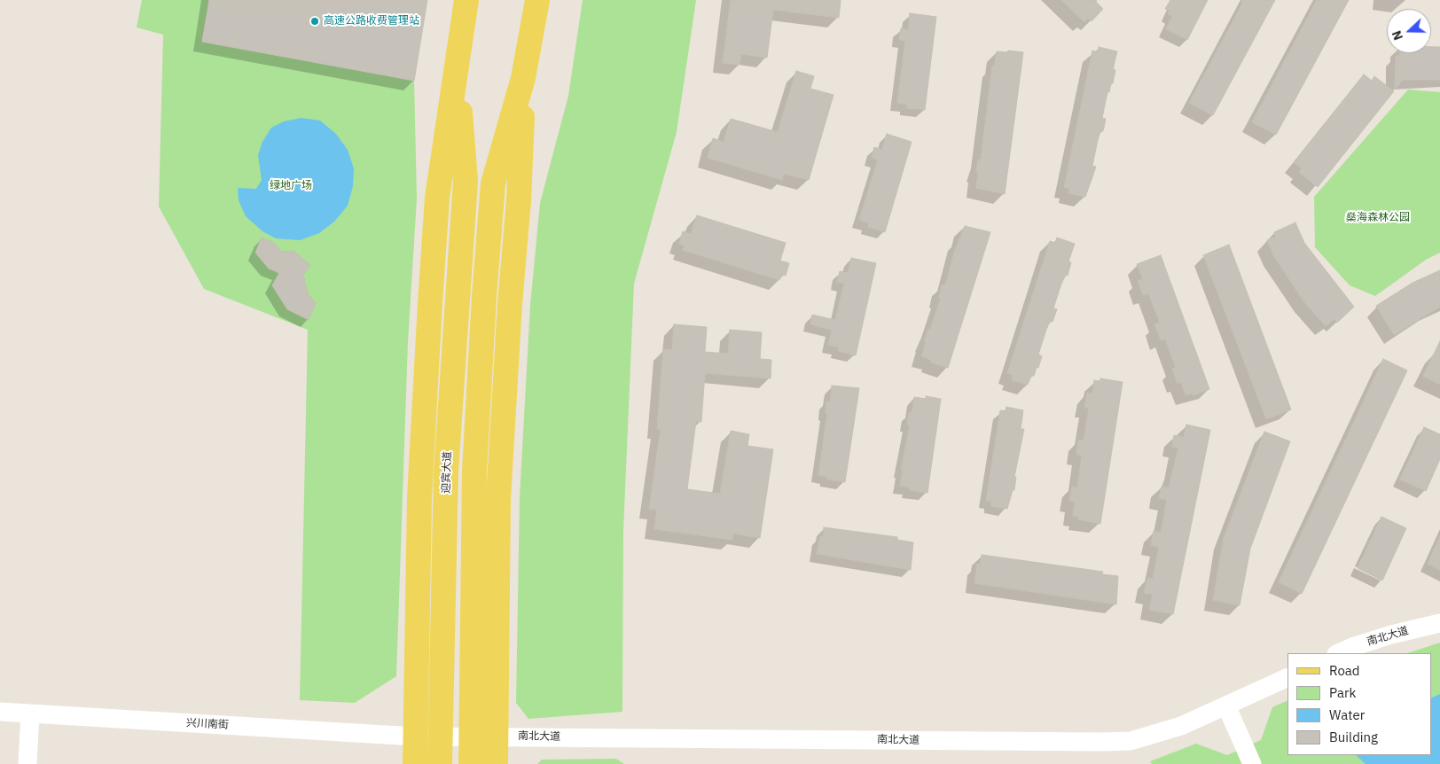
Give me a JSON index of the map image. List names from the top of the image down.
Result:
{
  "streets": {
    "main road": ["迎宾大道"],
    "street": ["南北大道", "兴川南街"]
  },
  "crossings": [
    ["南北大道", "兴川南街"]
  ],
  "parks": ["绿地广场", "燊海森林公园"],
  "places": ["高速公路收费管理站"],
  "legend": [
    "Road",
    "Park",
    "Water",
    "Building"
  ],
  "north": "left"
}
